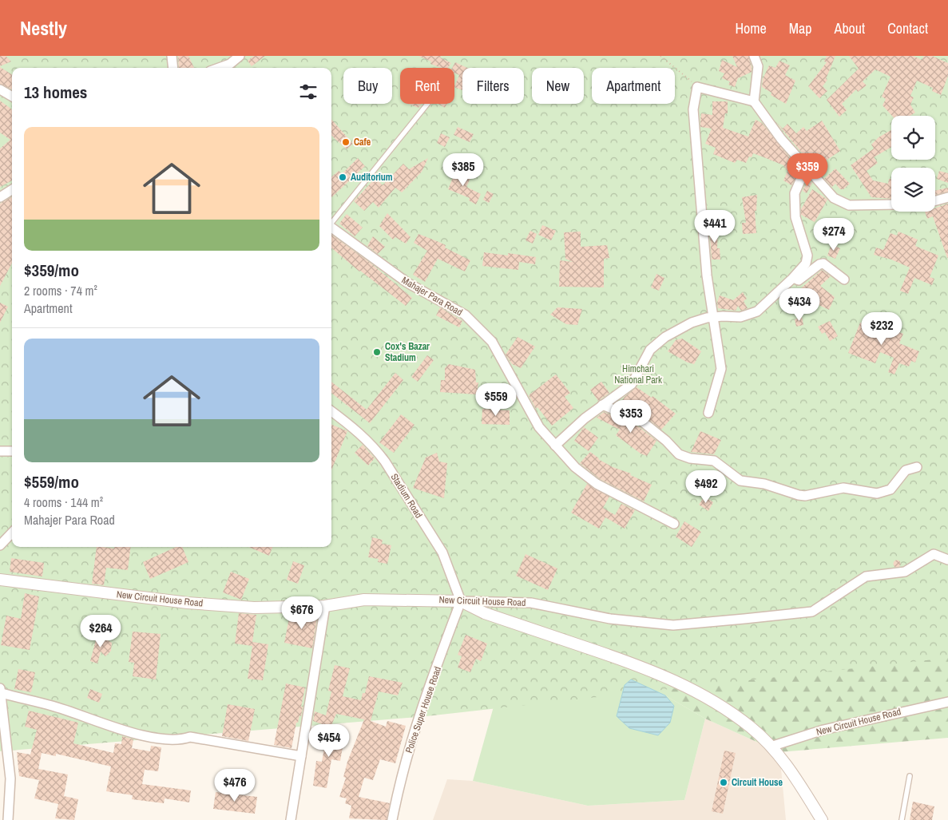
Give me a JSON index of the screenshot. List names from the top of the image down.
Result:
{
  "streets": {
    "street": [
      "Mahajer Para Road",
      "Stadium Road",
      "New Circuit House Road",
      "Police Super House Road"
    ]
  },
  "crossings": [
    ["Stadium Road", "New Circuit House Road"],
    ["Stadium Road", "Police Super House Road"],
    ["New Circuit House Road", "Police Super House Road"]
  ],
  "parks": ["Himchari National Park"],
  "places": [
    "Cafe",
    "Auditorium",
    "Cox's Bazar Stadium",
    "Circuit House"
  ],
  "page": {
    "header": "Nestly",
    "nav": [
      "Home",
      "Map",
      "About",
      "Contact"
    ],
    "chip": [
      "Buy",
      "Rent",
      "Filters",
      "New",
      "Apartment"
    ],
    "heading": "13 homes",
    "list": [
      {
        "name": "$359/mo",
        "note": "2 rooms · 74 m² · Apartment"
      },
      {
        "name": "$559/mo",
        "note": "4 rooms · 144 m² · Mahajer Para Road"
      }
    ],
    "price": [
      "$385",
      "$359",
      "$441",
      "$274",
      "$434",
      "$232",
      "$559",
      "$353",
      "$492",
      "$676",
      "$264",
      "$454",
      "$476"
    ]
  }
}
